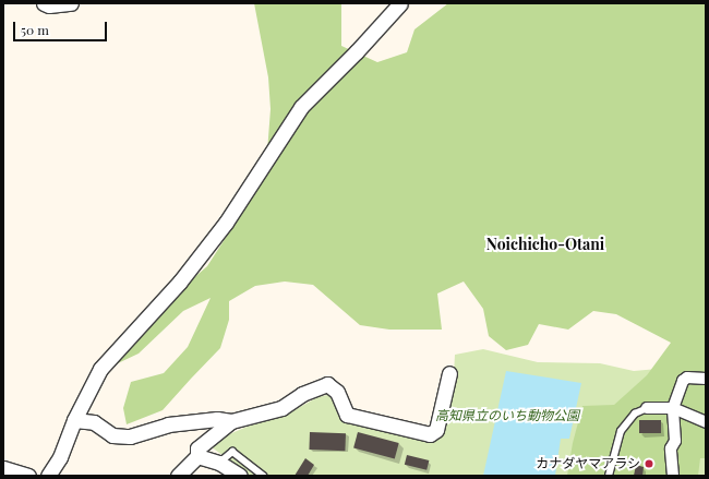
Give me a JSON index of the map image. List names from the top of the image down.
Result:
{
  "districts": ["Noichicho-Otani"],
  "parks": ["高知県立のいち動物公園"],
  "places": ["カナダヤマアラシ"],
  "scale_bar": "50 m"
}
